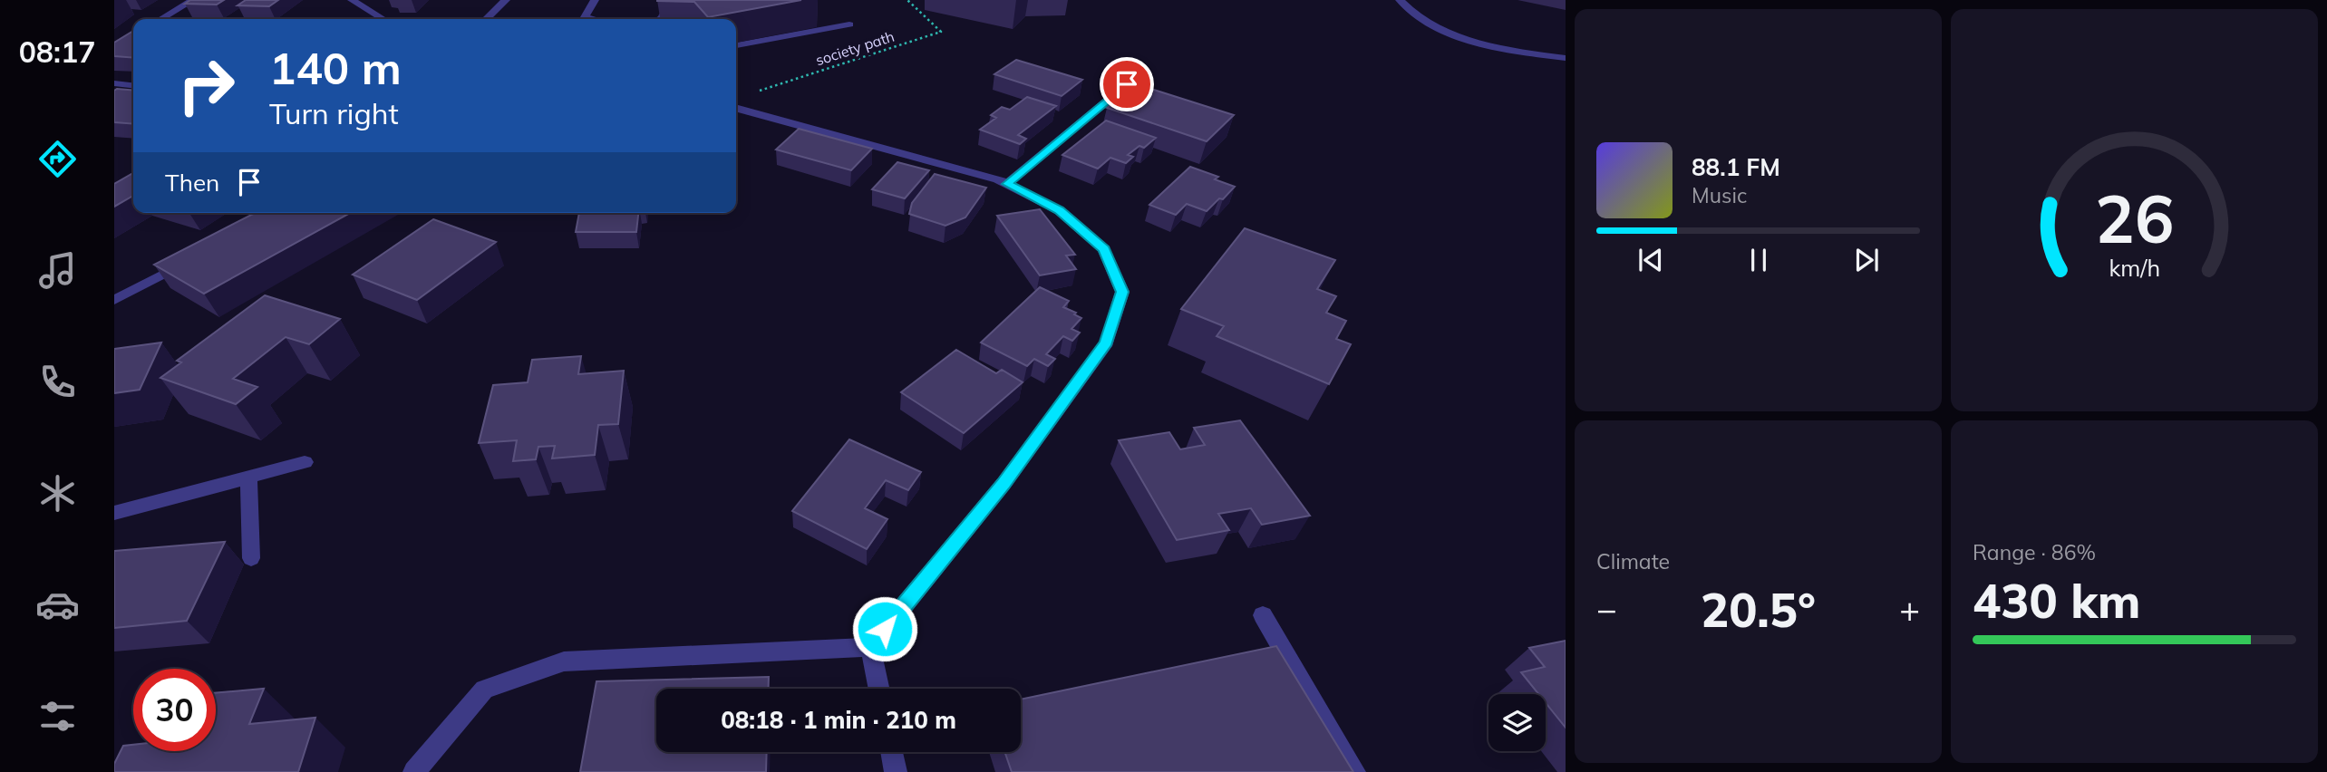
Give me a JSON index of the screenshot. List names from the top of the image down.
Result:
{
  "streets": {
    "path": ["society path"]
  },
  "page": {
    "tabs": "08:17",
    "turn": ["140 m", "Turn right"],
    "song": ["88.1 FM", "Music"],
    "then": "Then",
    "tile": [
      "Climate",
      ["Range · 86%", "430 km"]
    ],
    "heat": ["−", "20.5°", "+"],
    "limit": "30",
    "trip": "08:18 · 1 min · 210 m",
    "gauge": ["26", "km/h"]
  }
}
